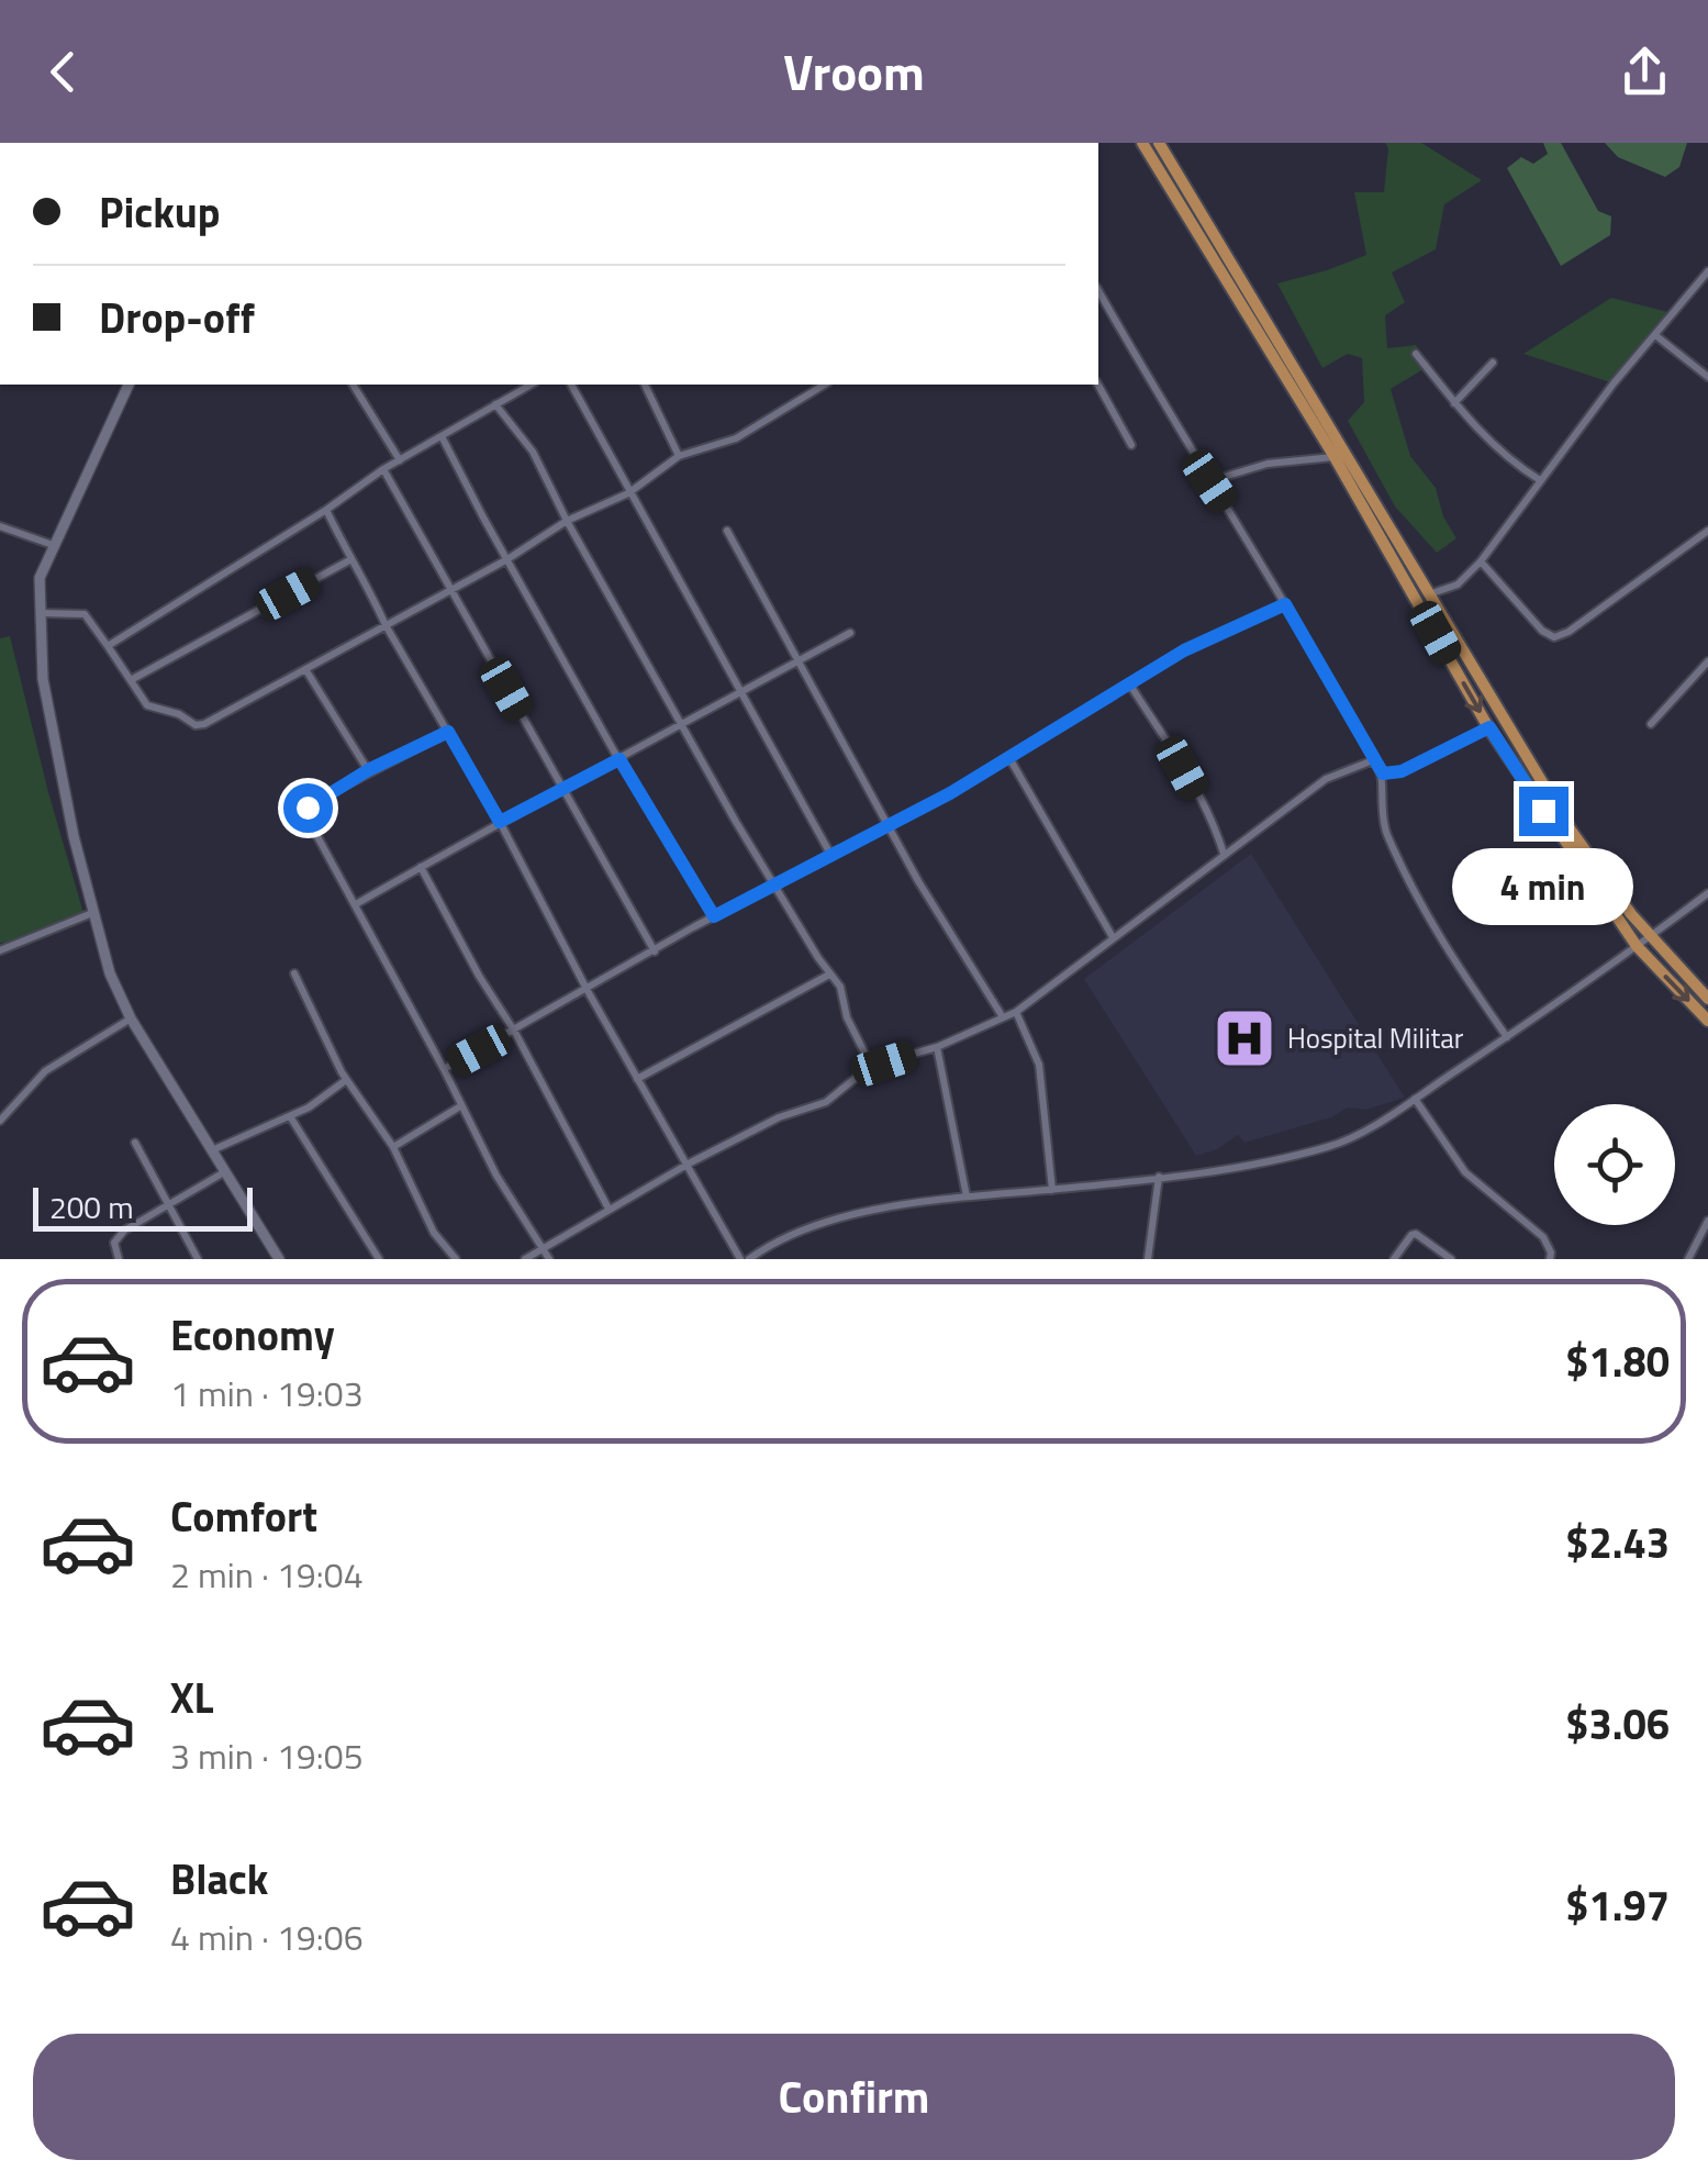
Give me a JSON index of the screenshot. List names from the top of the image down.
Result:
{
  "places": {
    "hospital": ["Hospital Militar"]
  },
  "scale_bar": "200 m",
  "page": {
    "header": "Vroom",
    "banner": ["Pickup", "Drop-off"],
    "bubble": "4 min",
    "scale": "200 m",
    "list": [
      {
        "name": "Economy",
        "note": "1 min · 19:03",
        "value": "$1.80"
      },
      {
        "name": "Comfort",
        "note": "2 min · 19:04",
        "value": "$2.43"
      },
      {
        "name": "XL",
        "note": "3 min · 19:05",
        "value": "$3.06"
      },
      {
        "name": "Black",
        "note": "4 min · 19:06",
        "value": "$1.97"
      }
    ],
    "buttons": "Confirm"
  }
}
